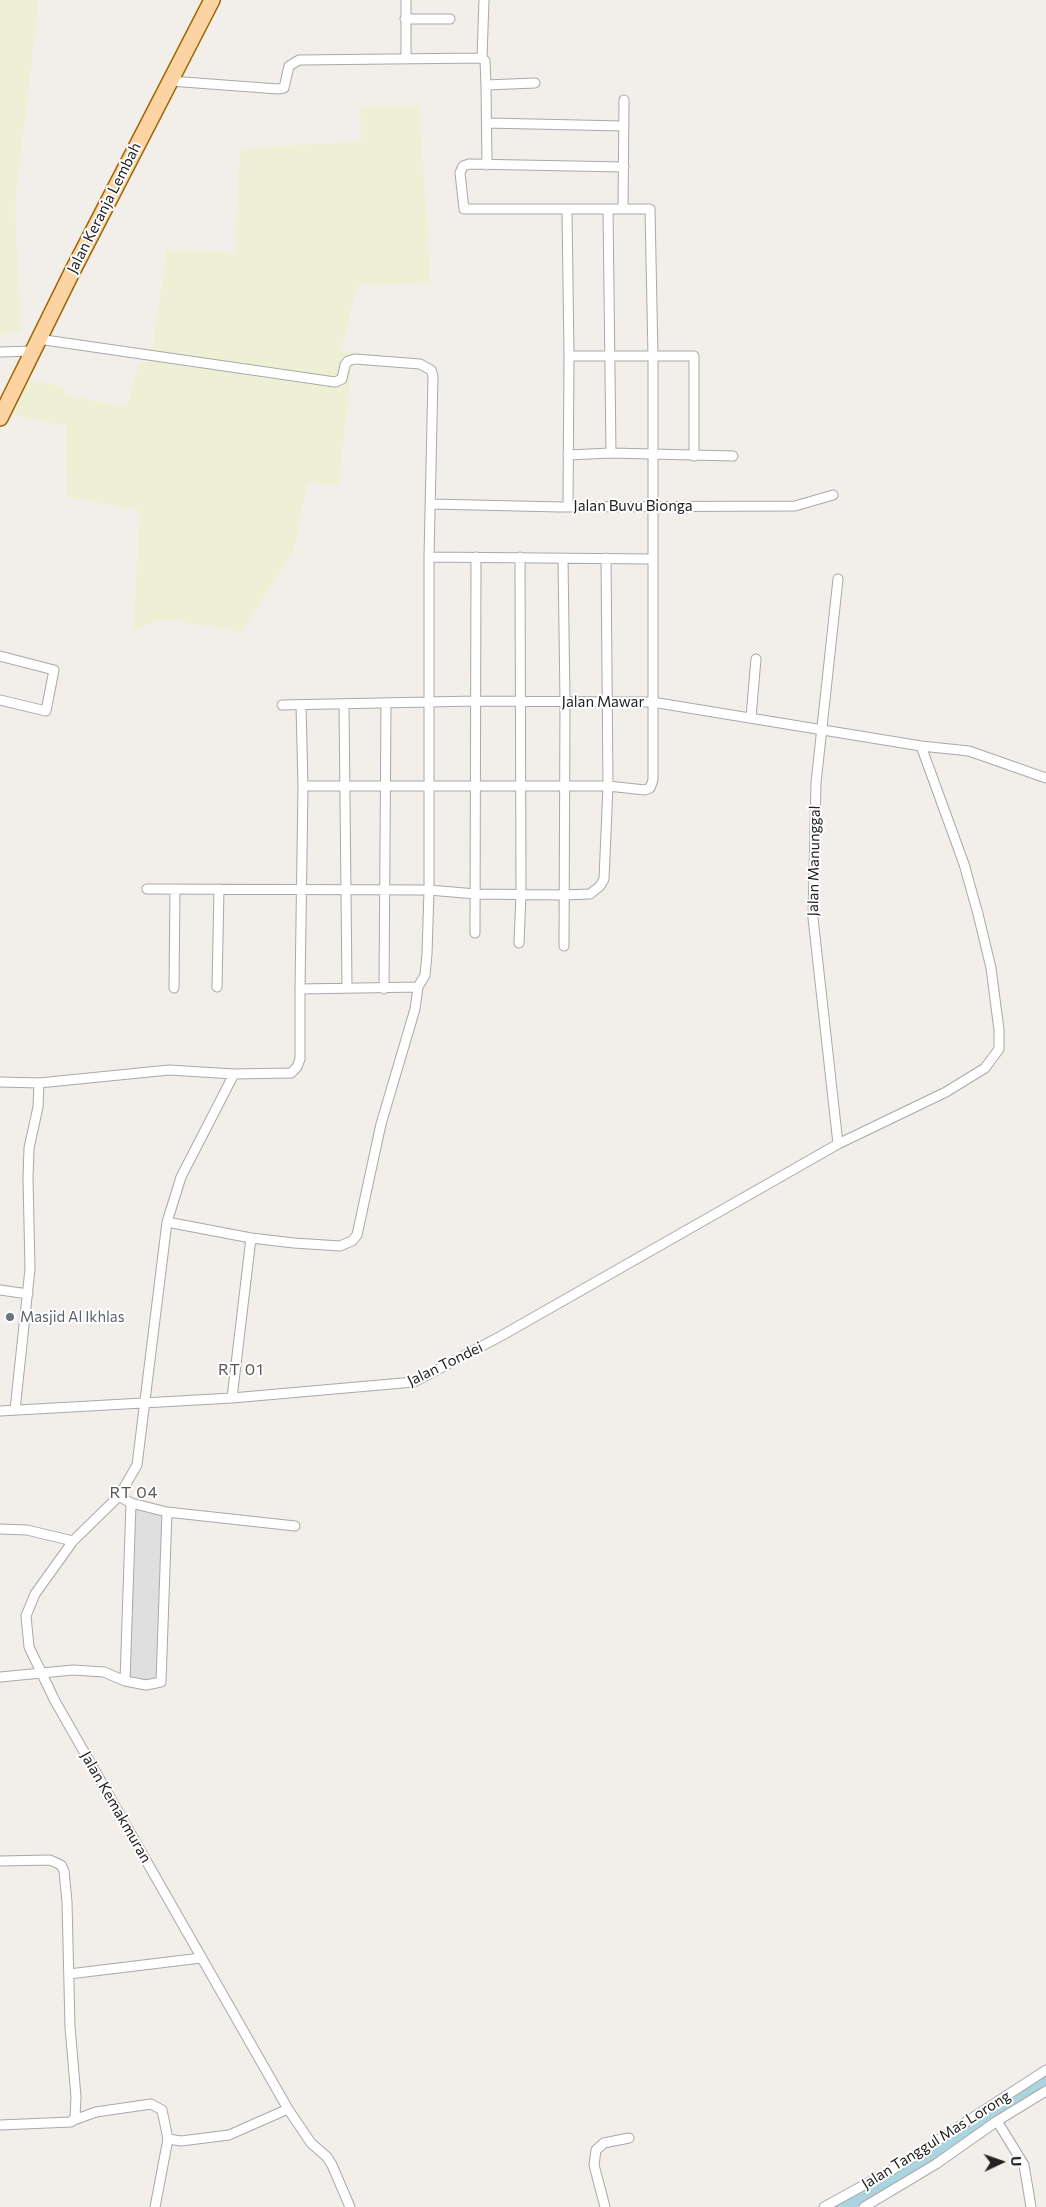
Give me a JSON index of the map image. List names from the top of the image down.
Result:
{
  "streets": {
    "main road": ["Jalan Keranja Lembah"],
    "street": [
      "Jalan Buvu Bionga",
      "Jalan Mawar",
      "Jalan Manunggal",
      "Jalan Tondei",
      "Jalan Kemakmuran",
      "Jalan Tanggul Mas Lorong"
    ]
  },
  "crossings": [
    ["Jalan Mawar", "Jalan Manunggal"],
    ["Jalan Mawar", "Jalan Tondei"],
    ["Jalan Manunggal", "Jalan Tondei"],
    ["Jalan Tondei", "Jalan Kemakmuran"]
  ],
  "districts": ["RT 01", "RT 04"],
  "places": ["Masjid Al Ikhlas"],
  "north": "right"
}
